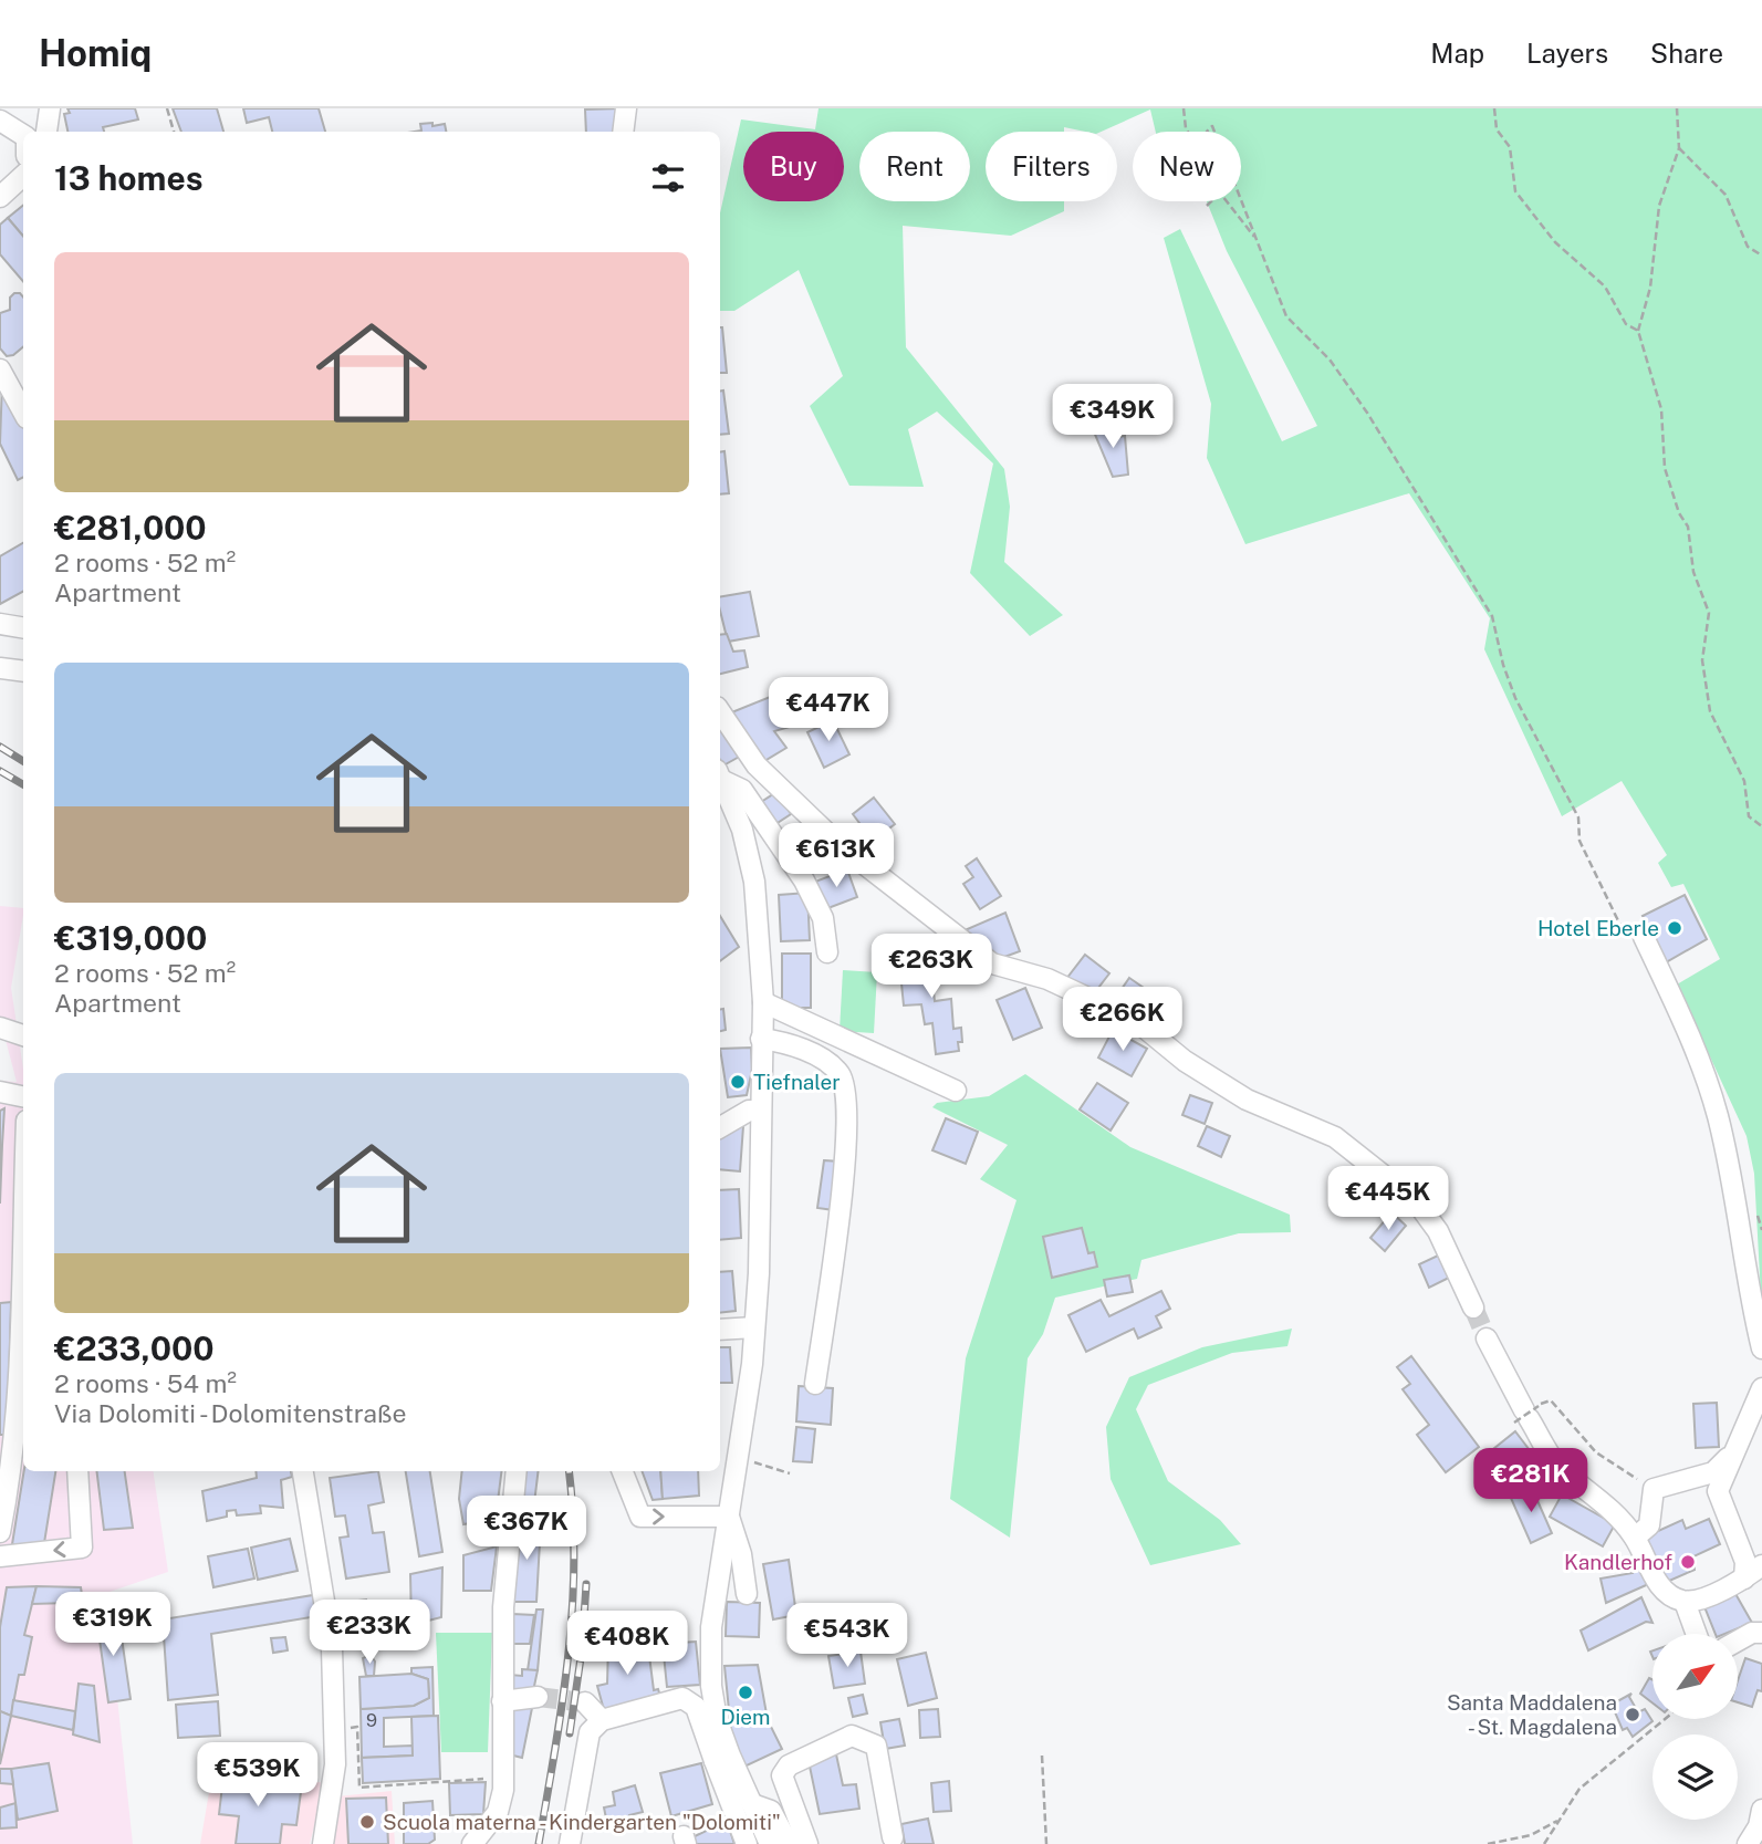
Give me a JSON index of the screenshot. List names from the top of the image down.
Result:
{
  "places": [
    "Hotel Eberle",
    "Tiefnaler",
    "Kandlerhof",
    "Diem",
    "Santa Maddalena - St. Magdalena",
    "Scuola materna - Kindergarten \"Dolomiti\""
  ],
  "house_numbers": ["9"],
  "north": "top right",
  "page": {
    "header": "Homiq",
    "nav": ["Map", "Layers", "Share"],
    "chip": [
      "Buy",
      "Rent",
      "Filters",
      "New"
    ],
    "heading": "13 homes",
    "list": [
      {
        "name": "€281,000",
        "note": "2 rooms · 52 m² · Apartment"
      },
      {
        "name": "€319,000",
        "note": "2 rooms · 52 m² · Apartment"
      },
      {
        "name": "€233,000",
        "note": "2 rooms · 54 m² · Via Dolomiti - Dolomitenstraße"
      }
    ],
    "price": [
      "€349K",
      "€447K",
      "€613K",
      "€263K",
      "€266K",
      "€445K",
      "€281K",
      "€367K",
      "€319K",
      "€233K",
      "€543K",
      "€408K",
      "€539K"
    ]
  }
}
